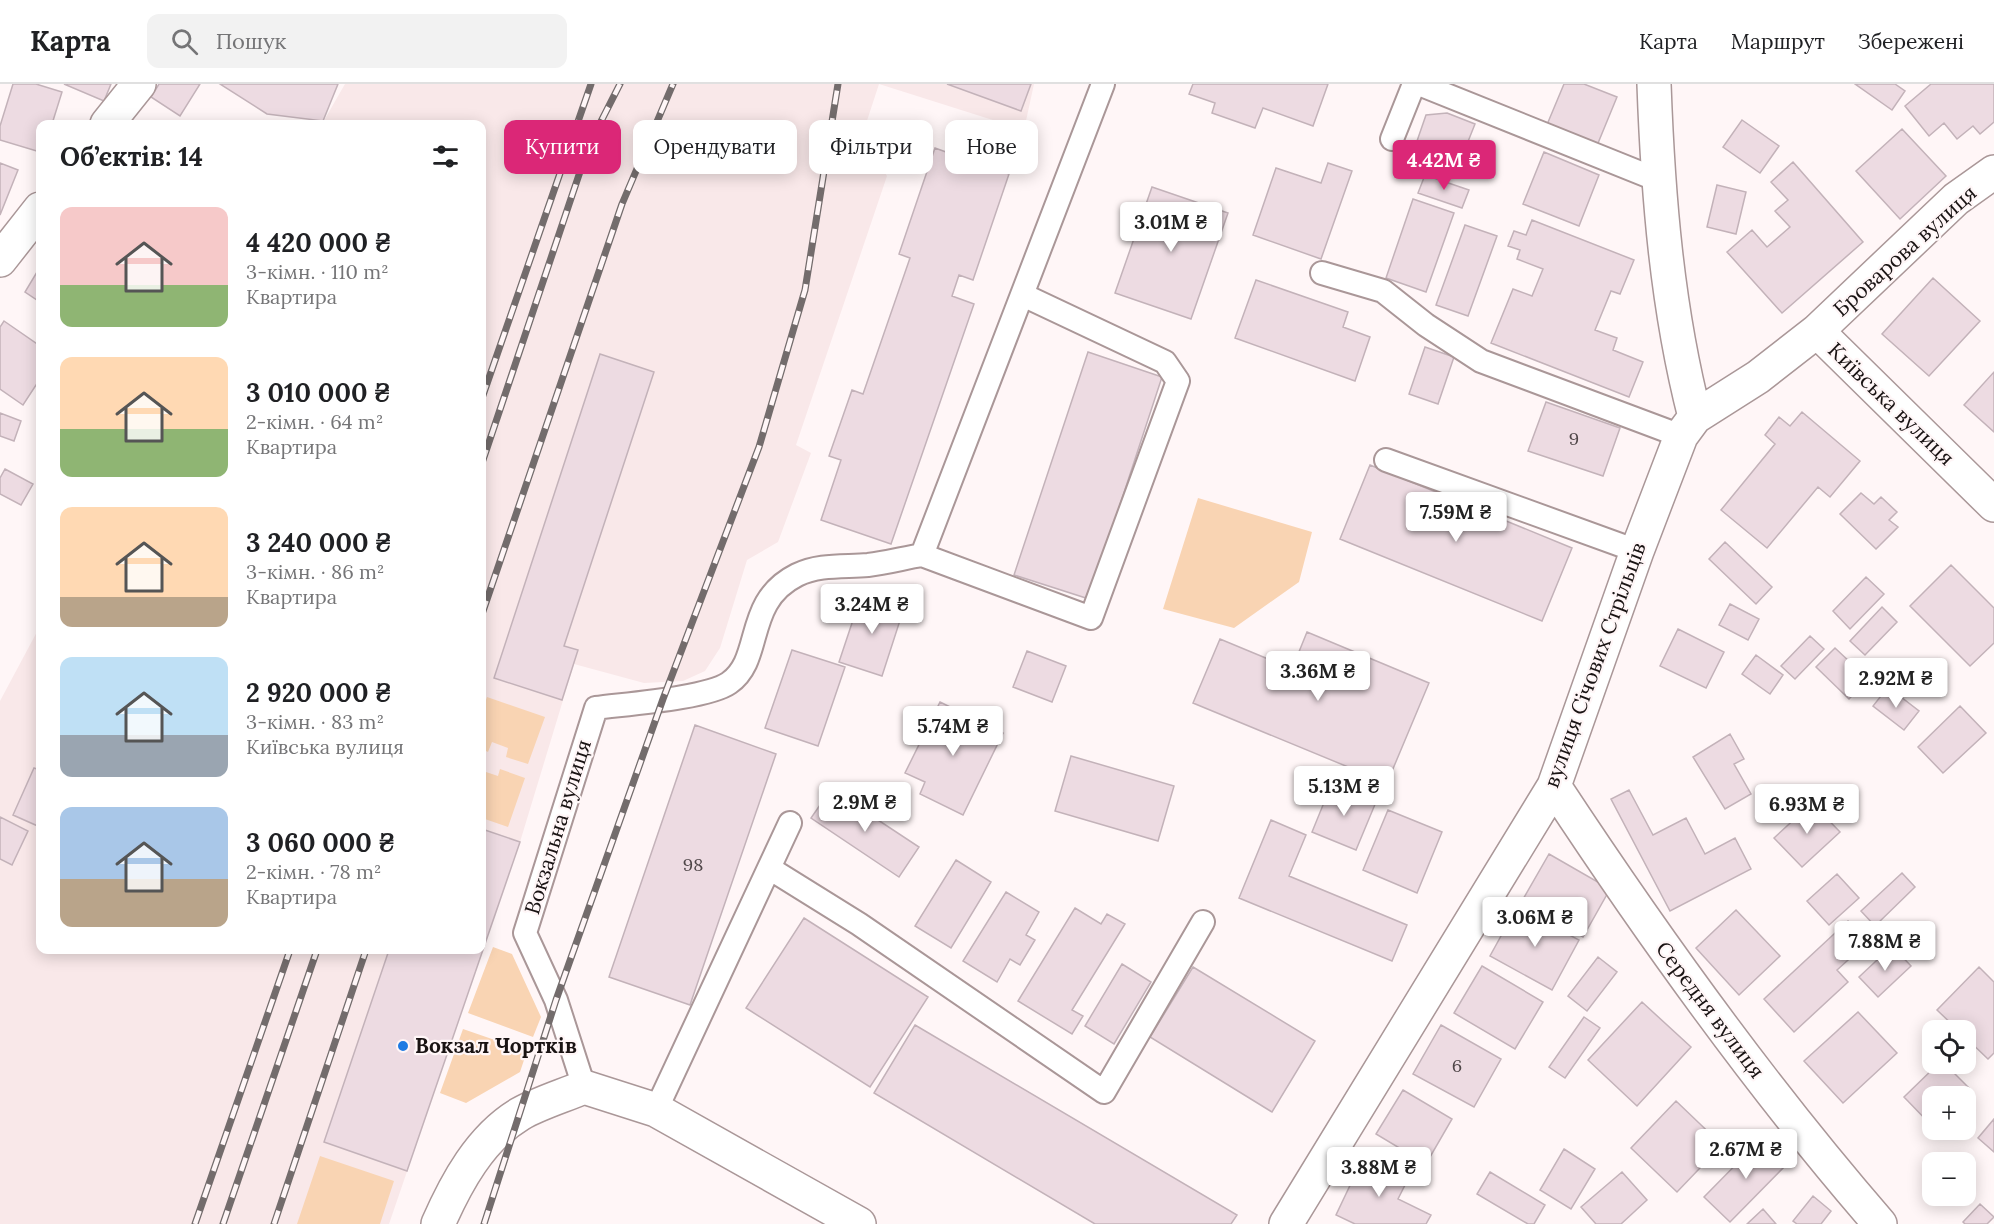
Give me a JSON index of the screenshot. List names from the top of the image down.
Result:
{
  "streets": {
    "street": [
      "Броварова вулиця",
      "Київська вулиця",
      "вулиця Січових Стрільців",
      "Середня вулиця"
    ],
    "lane": ["Вокзальна вулиця"]
  },
  "crossings": [
    ["Броварова вулиця", "Київська вулиця"],
    ["Київська вулиця", "вулиця Січових Стрільців"],
    ["вулиця Січових Стрільців", "Середня вулиця"]
  ],
  "places": ["Вокзал Чортків"],
  "house_numbers": ["9", "98", "6"],
  "page": {
    "header": "Карта",
    "search": "Пошук",
    "nav": ["Карта", "Маршрут", "Збережені"],
    "chip": [
      "Купити",
      "Орендувати",
      "Фільтри",
      "Нове"
    ],
    "heading": "Об’єктів: 14",
    "price": [
      "4.42M ₴",
      "3.01M ₴",
      "7.59M ₴",
      "3.24M ₴",
      "3.36M ₴",
      "2.92M ₴",
      "5.74M ₴",
      "5.13M ₴",
      "2.9M ₴",
      "6.93M ₴",
      "3.06M ₴",
      "7.88M ₴",
      "2.67M ₴",
      "3.88M ₴"
    ],
    "list": [
      {
        "name": "4 420 000 ₴",
        "note": "3-кімн. · 110 m² · Квартира"
      },
      {
        "name": "3 010 000 ₴",
        "note": "2-кімн. · 64 m² · Квартира"
      },
      {
        "name": "3 240 000 ₴",
        "note": "3-кімн. · 86 m² · Квартира"
      },
      {
        "name": "2 920 000 ₴",
        "note": "3-кімн. · 83 m² · Київська вулиця"
      },
      {
        "name": "3 060 000 ₴",
        "note": "2-кімн. · 78 m² · Квартира"
      }
    ],
    "map_buttons": ["+", "−"]
  }
}
